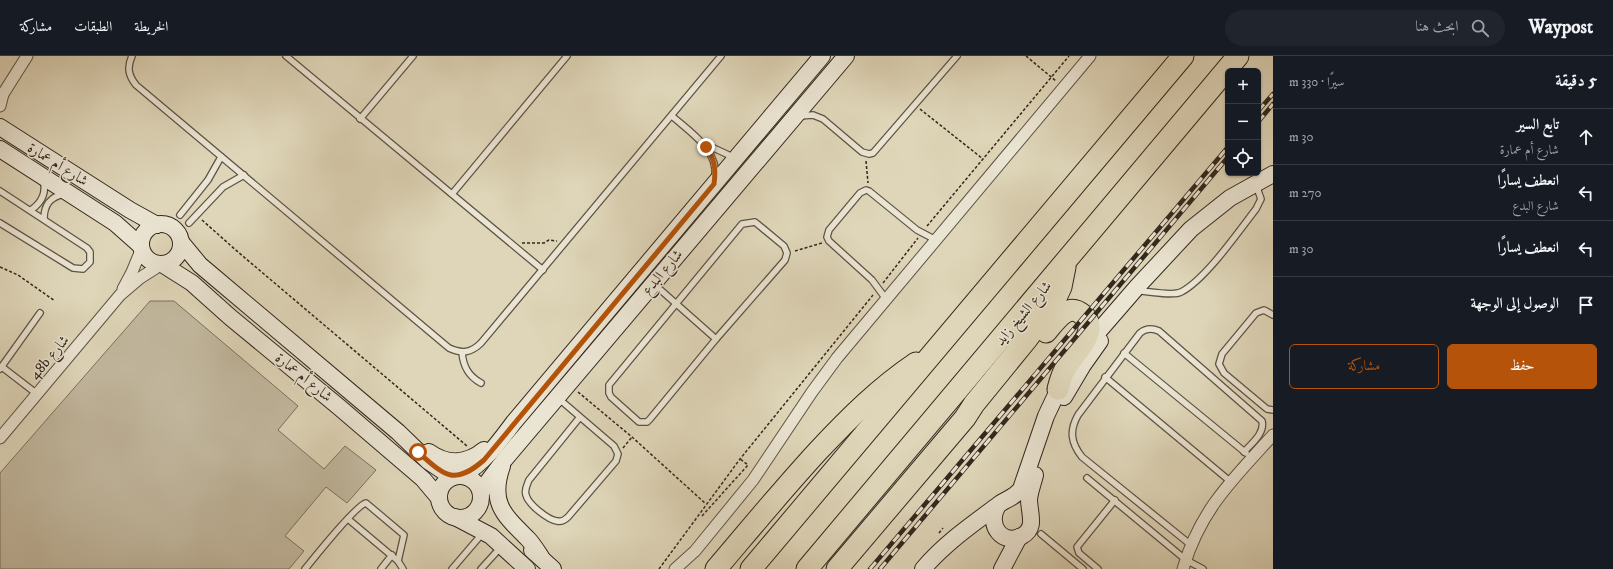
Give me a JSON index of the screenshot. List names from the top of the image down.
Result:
{
  "streets": {
    "highway": ["شارع الشيخ زايد"],
    "street": ["شارع أم عمارة", "شارع البدع", "48b شارع"]
  },
  "crossings": [
    ["شارع أم عمارة", "شارع البدع"],
    ["شارع أم عمارة", "48b شارع"]
  ],
  "page": {
    "header": "Waypost",
    "search": "ابحث هنا",
    "nav": ["الخريطة", "الطبقات", "مشاركة"],
    "heading": ["5 دقيقة", "سيرًا · 330 m"],
    "map_buttons": ["+", "−"],
    "list": [
      ["تابع السير", "شارع أم عمارة", "30 m"],
      ["انعطف يسارًا", "شارع البدع", "270 m"],
      ["انعطف يسارًا", "30 m"],
      "الوصول إلى الوجهة"
    ],
    "buttons": ["حفظ", "مشاركة"]
  }
}
